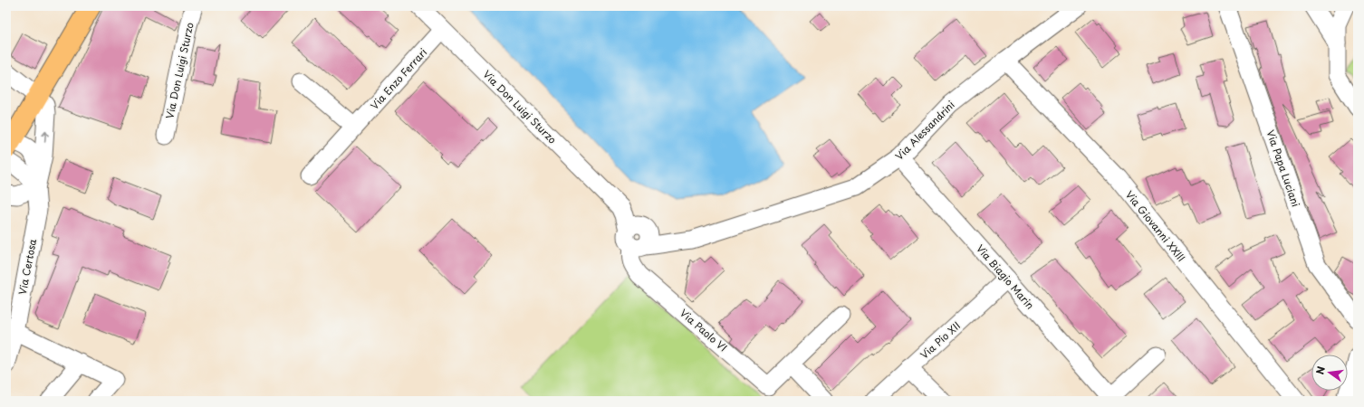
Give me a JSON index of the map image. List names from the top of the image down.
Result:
{
  "streets": {
    "street": [
      "Via Don Luigi Sturzo",
      "Via Enzo Ferrari",
      "Via Alessandrini",
      "Via Papa Luciani",
      "Via Giovanni XXIII",
      "Via Certosa",
      "Via Biagio Marin",
      "Via Paolo VI",
      "Via Pio XII"
    ]
  },
  "crossings": [
    ["Via Don Luigi Sturzo", "Via Enzo Ferrari"],
    ["Via Don Luigi Sturzo", "Via Alessandrini"],
    ["Via Don Luigi Sturzo", "Via Paolo VI"],
    ["Via Alessandrini", "Via Giovanni XXIII"],
    ["Via Alessandrini", "Via Biagio Marin"],
    ["Via Alessandrini", "Via Paolo VI"],
    ["Via Biagio Marin", "Via Pio XII"]
  ],
  "north": "left"
}
